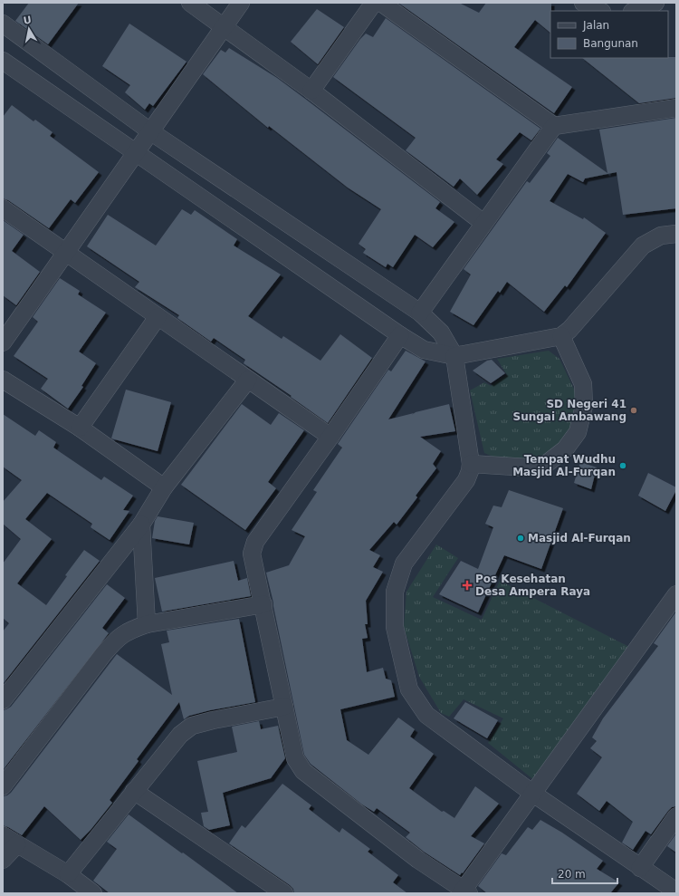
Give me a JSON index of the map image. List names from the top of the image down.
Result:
{
  "places": {
    "other": ["SD Negeri 41 Sungai Ambawang", "Tempat Wudhu Masjid Al-Furqan", "Masjid Al-Furqan"],
    "health": ["Pos Kesehatan Desa Ampera Raya"]
  },
  "legend": ["Jalan", "Bangunan"],
  "scale_bar": "20 m",
  "north": "top"
}
